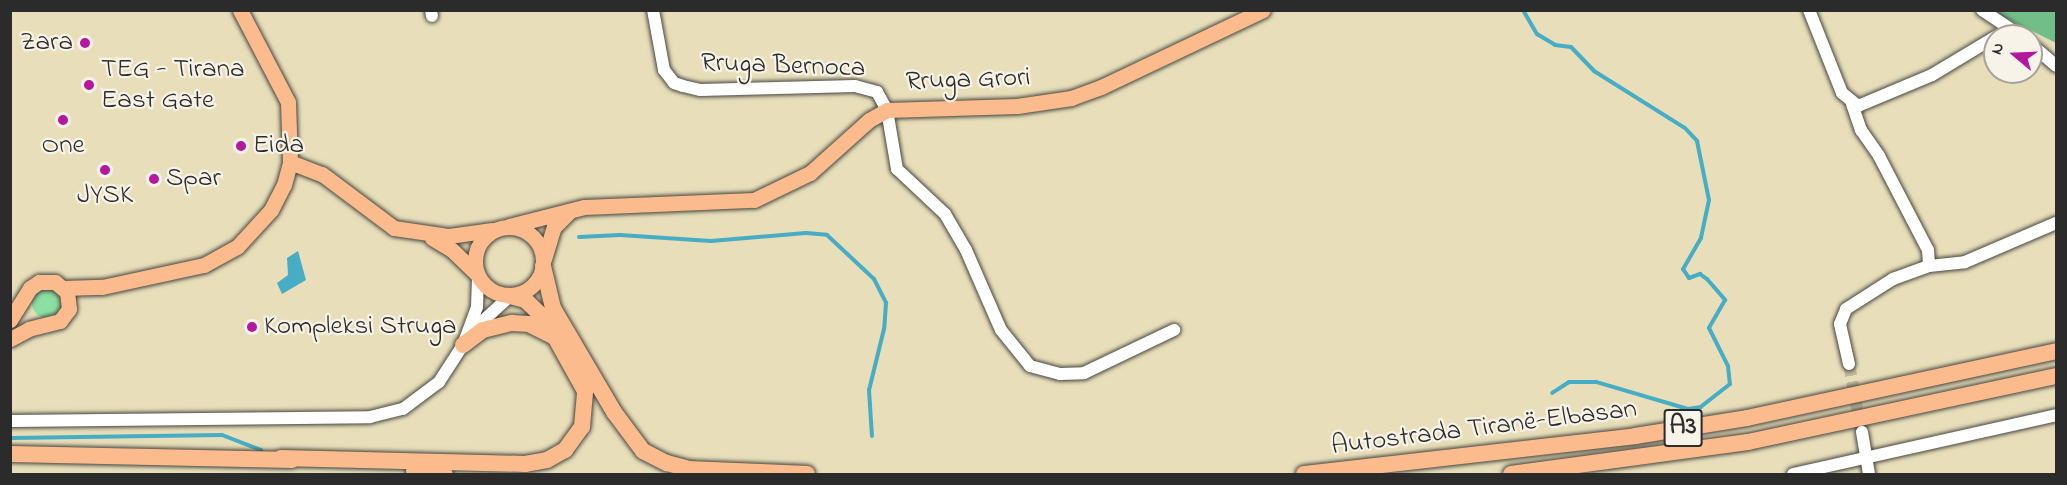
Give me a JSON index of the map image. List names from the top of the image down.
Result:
{
  "streets": {
    "highway": ["Autostrada Tiranë-Elbasan", "A3"],
    "main road": ["Rruga Grori"],
    "street": ["Rruga Bernoca"]
  },
  "crossings": [
    ["Rruga Bernoca", "Rruga Grori"]
  ],
  "places": [
    "Zara",
    "TEG - Tirana East Gate",
    "One",
    "Eida",
    "JYSK",
    "Spar",
    "Kompleksi Struga"
  ],
  "north": "left"
}
